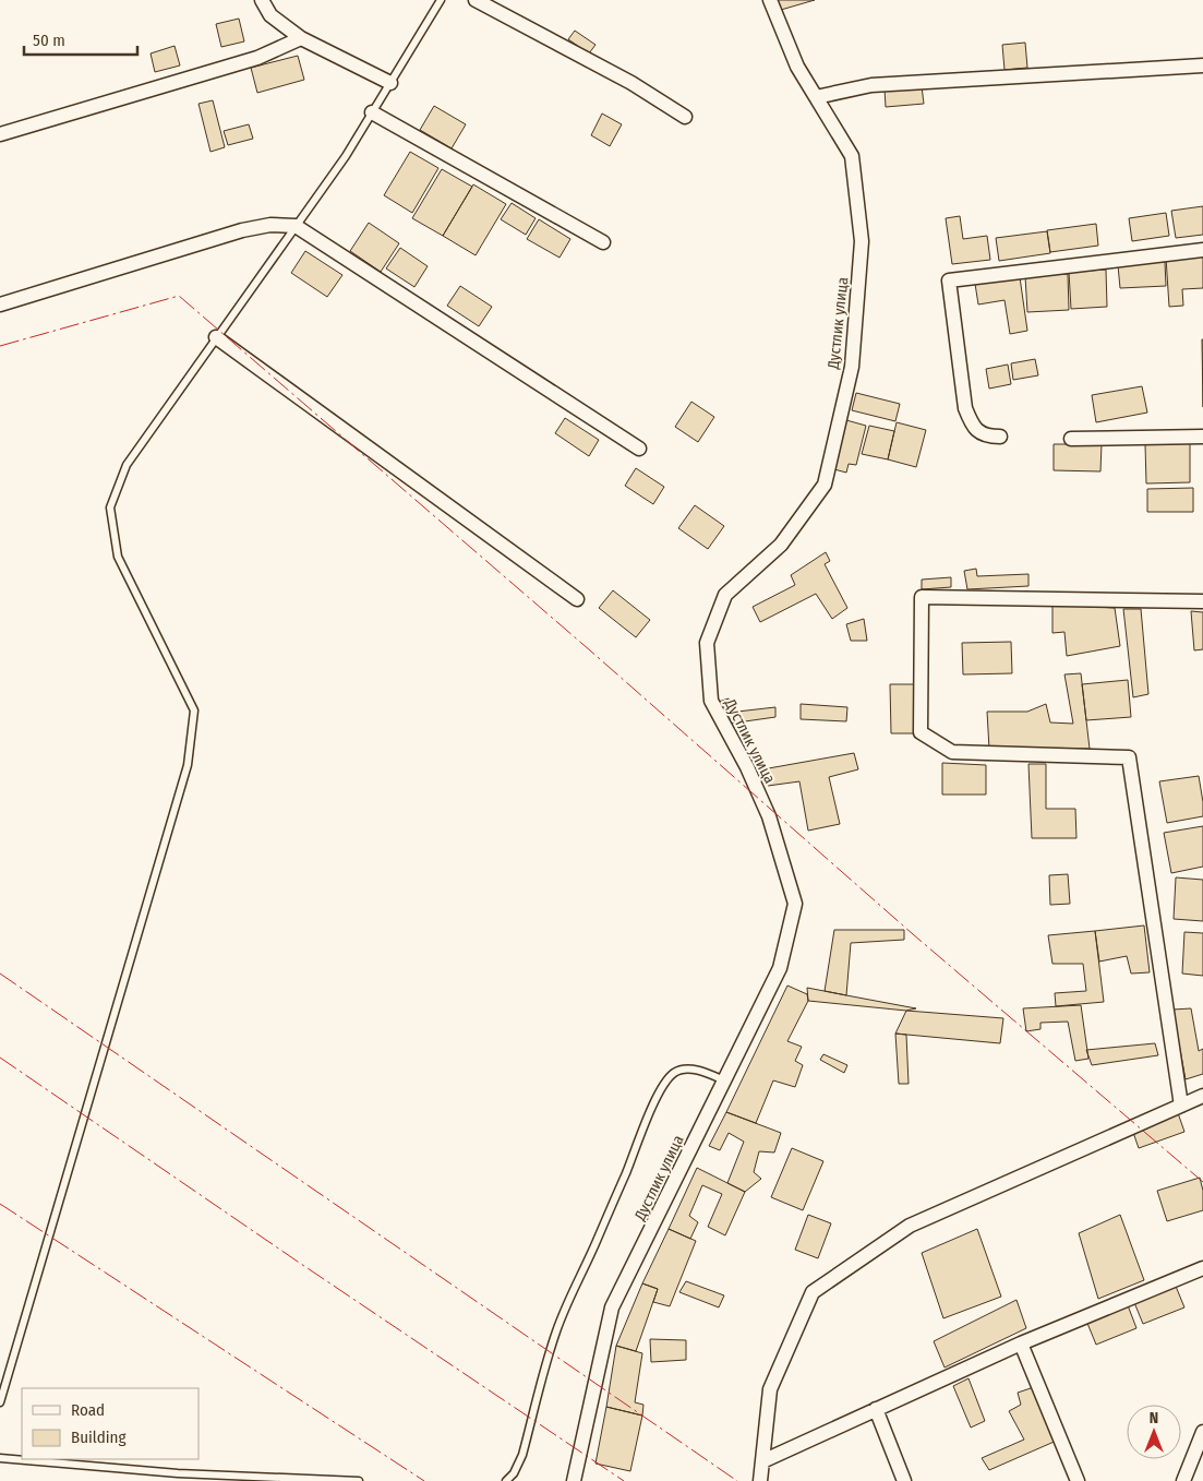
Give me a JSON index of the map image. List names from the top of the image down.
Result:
{
  "streets": {
    "street": ["Дустлик улица"]
  },
  "legend": ["Road", "Building"],
  "scale_bar": "50 m",
  "north": "top"
}
